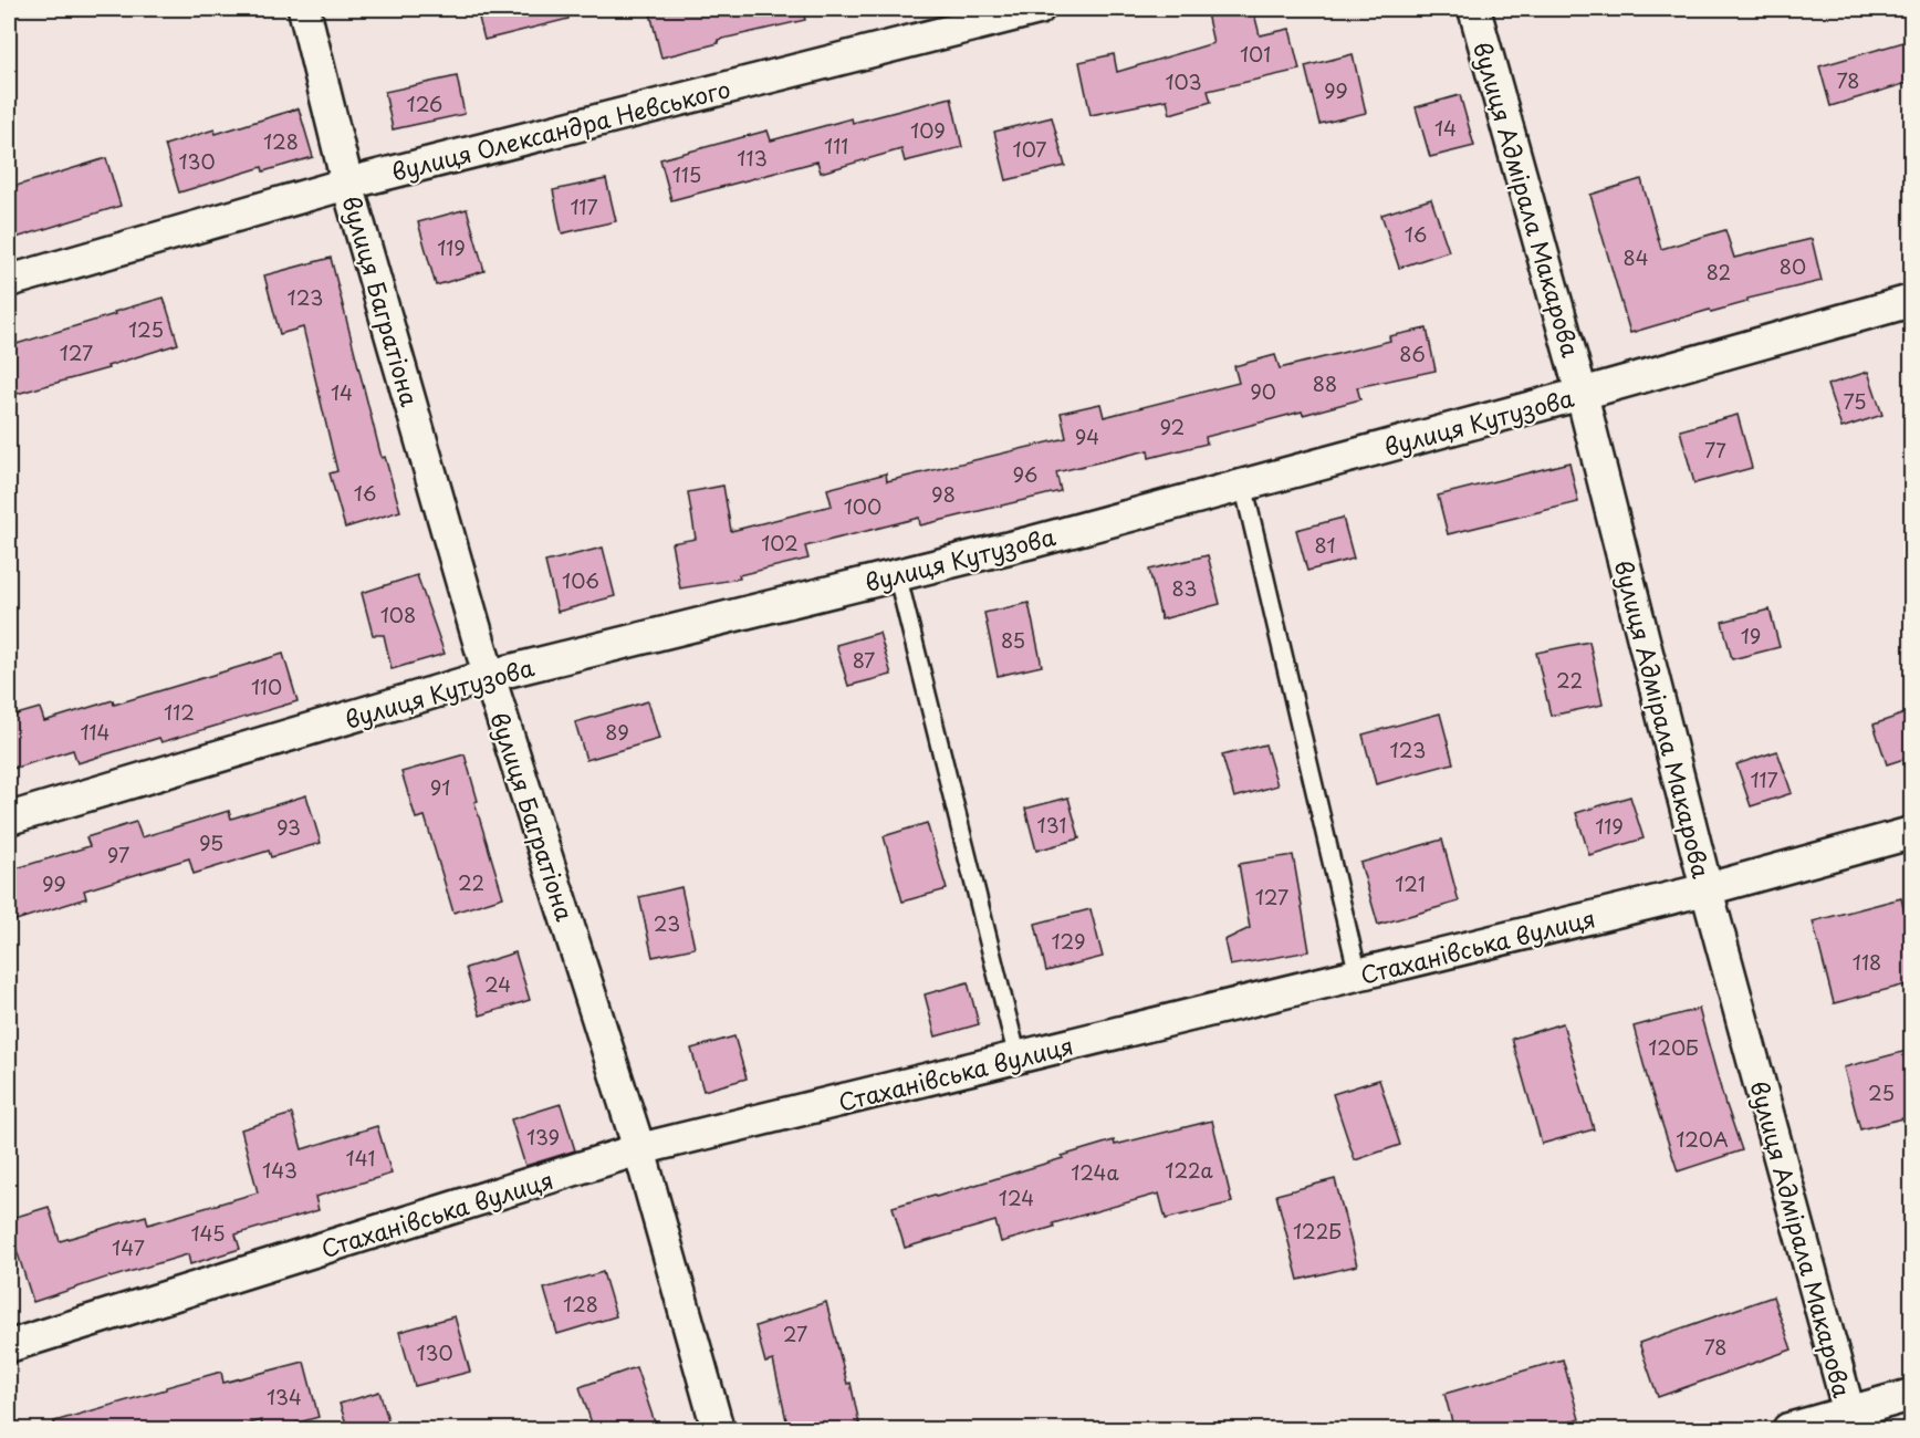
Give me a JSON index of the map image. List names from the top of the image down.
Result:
{
  "streets": {
    "street": [
      "вулиця Олександра Невського",
      "вулиця Адмірала Макарова",
      "вулиця Багратіона",
      "вулиця Кутузова",
      "Стаханівська вулиця"
    ]
  },
  "crossings": [
    ["вулиця Олександра Невського", "вулиця Багратіона"],
    ["вулиця Адмірала Макарова", "вулиця Кутузова"],
    ["вулиця Адмірала Макарова", "Стаханівська вулиця"],
    ["вулиця Багратіона", "вулиця Кутузова"],
    ["вулиця Багратіона", "Стаханівська вулиця"]
  ],
  "house_numbers": [
    "101",
    "78",
    "103",
    "99",
    "126",
    "14",
    "109",
    "128",
    "111",
    "107",
    "113",
    "130",
    "115",
    "117",
    "16",
    "119",
    "84",
    "80",
    "82",
    "123",
    "125",
    "127",
    "86",
    "88",
    "90",
    "14",
    "75",
    "92",
    "94",
    "77",
    "96",
    "16",
    "98",
    "100",
    "102",
    "81",
    "106",
    "83",
    "108",
    "19",
    "85",
    "87",
    "22",
    "110",
    "112",
    "114",
    "89",
    "123",
    "117",
    "91",
    "131",
    "119",
    "93",
    "95",
    "97",
    "22",
    "99",
    "121",
    "127",
    "23",
    "129",
    "118",
    "24",
    "120Б",
    "25",
    "139",
    "120А",
    "141",
    "143",
    "122а",
    "124а",
    "124",
    "122Б",
    "145",
    "147",
    "128",
    "27",
    "78",
    "130",
    "134"
  ]
}
